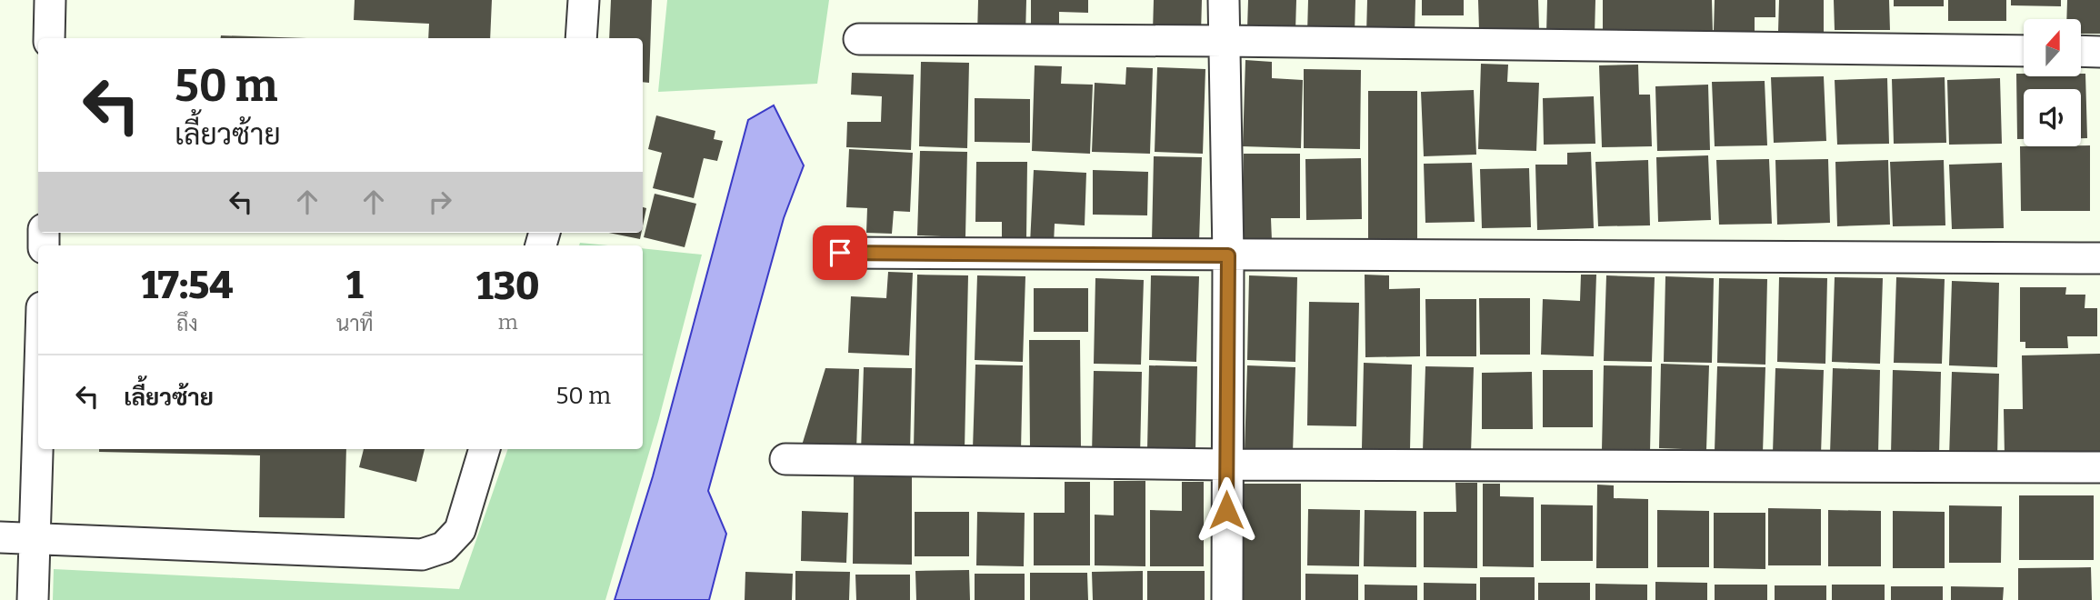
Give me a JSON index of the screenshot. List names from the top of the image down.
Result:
{
  "north": "top",
  "page": {
    "turn": ["50 m", "เลี้ยวซ้าย"],
    "eta": [
      "17:54",
      "ถึง",
      "1",
      "นาที",
      "130",
      "m"
    ],
    "list": [
      {
        "name": "เลี้ยวซ้าย",
        "value": "50 m"
      }
    ]
  }
}
